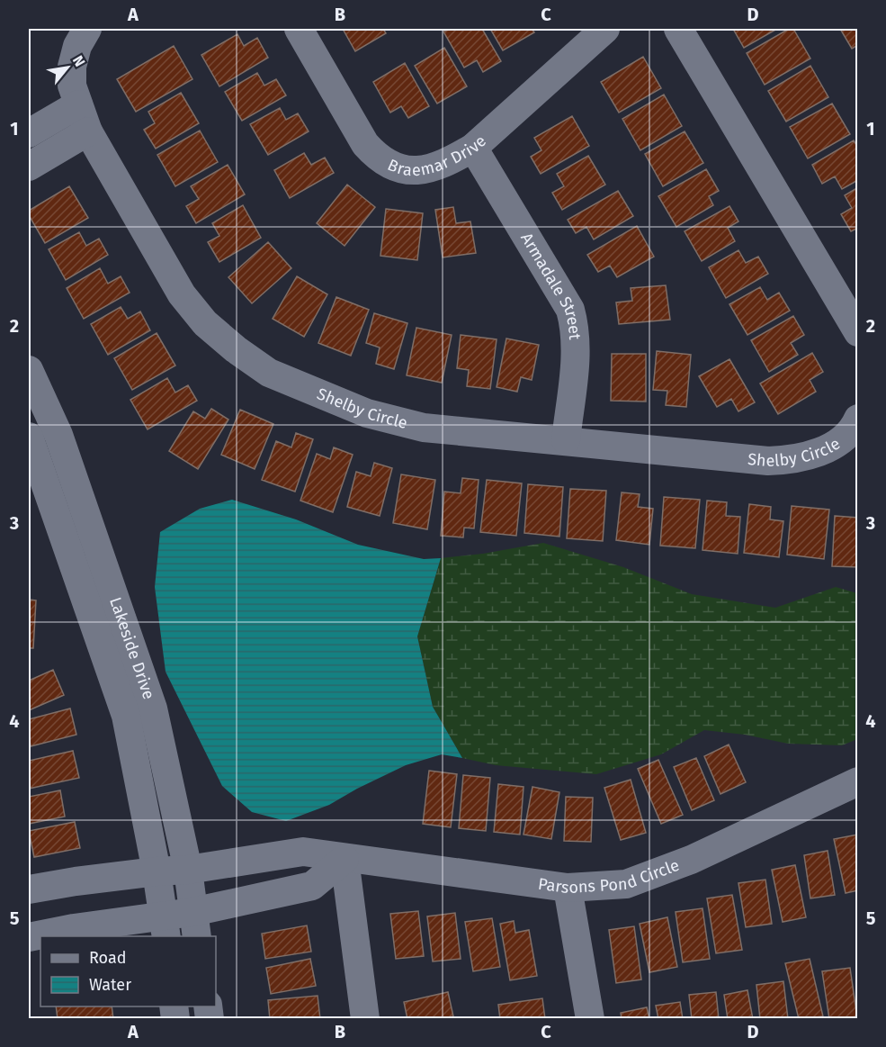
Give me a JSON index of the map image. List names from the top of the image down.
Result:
{
  "streets": {
    "street": [
      "Braemar Drive",
      "Armadale Street",
      "Shelby Circle",
      "Lakeside Drive",
      "Parsons Pond Circle"
    ]
  },
  "crossings": [
    ["Braemar Drive", "Armadale Street"],
    ["Armadale Street", "Shelby Circle"],
    ["Lakeside Drive", "Parsons Pond Circle"]
  ],
  "legend": ["Road", "Water"],
  "north": "top right",
  "grid": {
    "columns": [
      "A",
      "B",
      "C",
      "D"
    ],
    "rows": [
      "1",
      "2",
      "3",
      "4",
      "5"
    ]
  }
}
